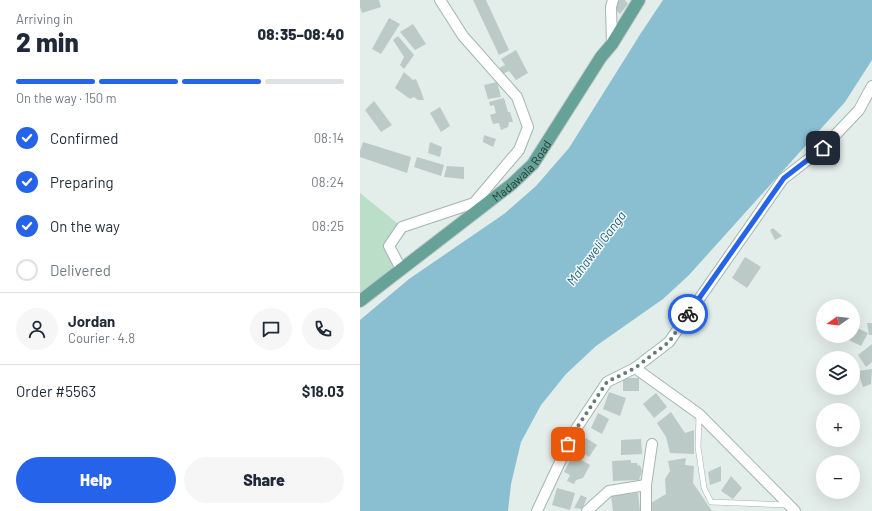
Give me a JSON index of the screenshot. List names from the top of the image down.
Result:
{
  "streets": {
    "main road": ["Madawala Road"]
  },
  "water": ["Mahaweli Ganga"],
  "north": "left",
  "page": {
    "heading": ["2 min", "Arriving in", "08:35–08:40"],
    "panel": [
      "Jordan",
      "Courier · 4.8",
      "Order #5563",
      "$18.03"
    ],
    "bar": "On the way · 150 m",
    "list": [
      ["Confirmed", "08:14"],
      ["Preparing", "08:24"],
      ["On the way", "08:25"],
      "Delivered"
    ],
    "map_buttons": ["+", "−"],
    "buttons": ["Help", "Share"]
  }
}
